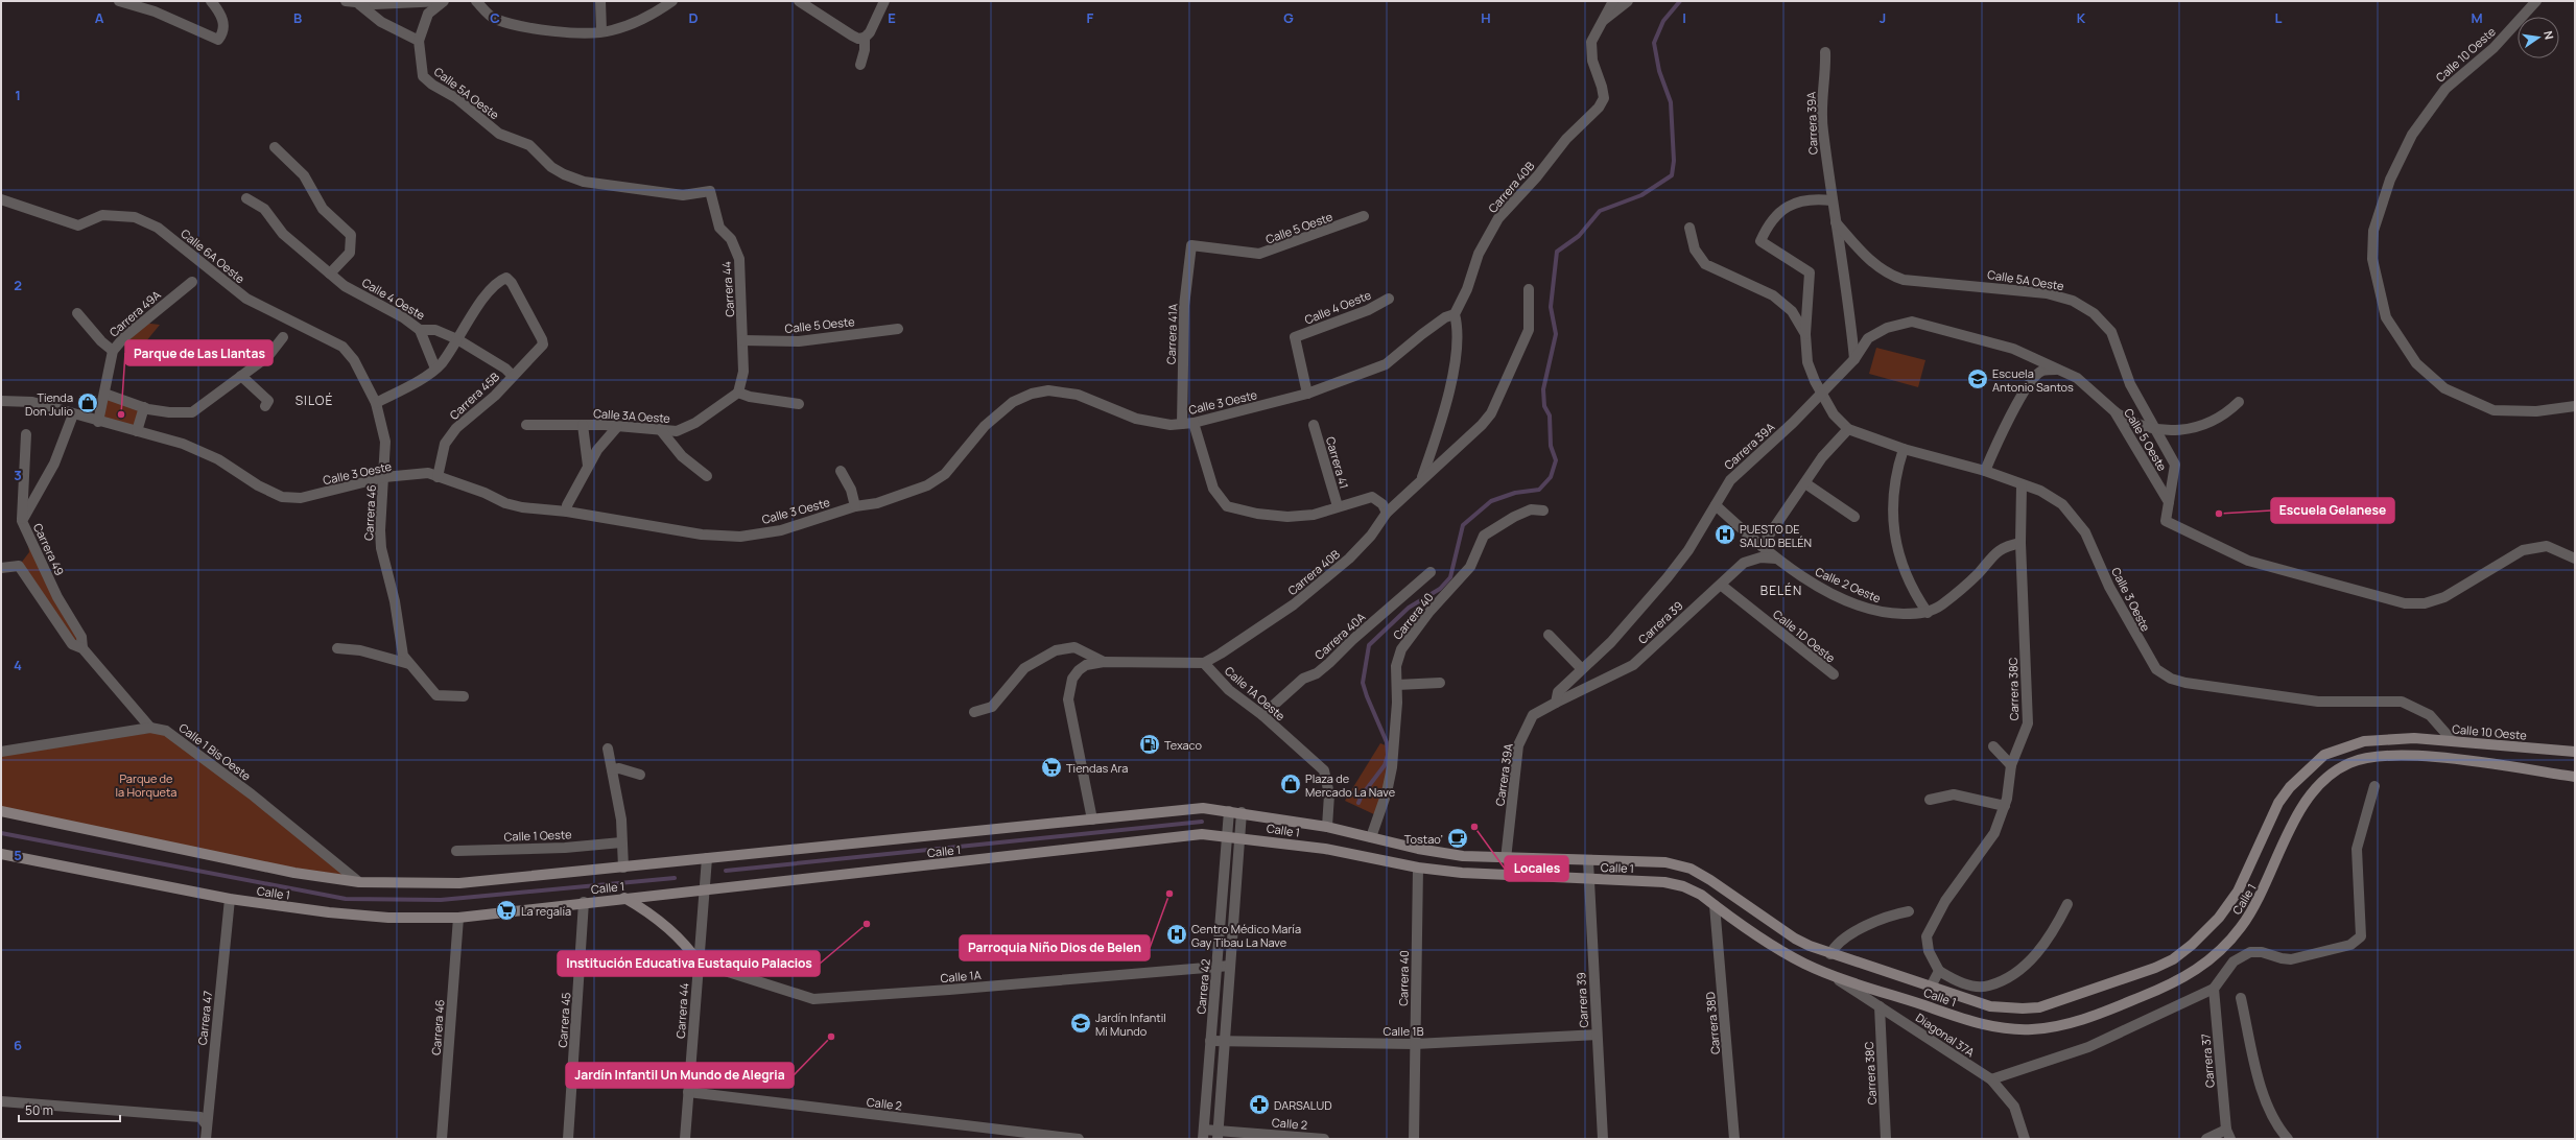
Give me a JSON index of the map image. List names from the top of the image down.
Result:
{
  "streets": {
    "main road": ["Calle 10 Oeste", "Calle 1"],
    "street": [
      "Calle 5A Oeste",
      "Carrera 39A",
      "Carrera 40B",
      "Calle 5 Oeste",
      "Calle 6A Oeste",
      "Carrera 44",
      "Calle 4 Oeste",
      "Carrera 49A",
      "Carrera 41A",
      "Carrera 45B",
      "Calle 3 Oeste",
      "Calle 3A Oeste",
      "Carrera 41",
      "Carrera 46",
      "Carrera 49",
      "Calle 2 Oeste",
      "Carrera 40",
      "Carrera 39",
      "Carrera 40A",
      "Calle 1D Oeste",
      "Carrera 38C",
      "Calle 1A Oeste",
      "Calle 1 Bis Oeste",
      "Calle 1 Oeste",
      "Calle 1A",
      "Carrera 42",
      "Carrera 47",
      "Carrera 45",
      "Carrera 38D",
      "Calle 1B",
      "Diagonal 37A",
      "Carrera 37",
      "Calle 2"
    ]
  },
  "crossings": [
    ["Calle 10 Oeste", "Calle 3 Oeste"],
    ["Calle 10 Oeste", "Calle 1"],
    ["Calle 5A Oeste", "Carrera 39A"],
    ["Calle 5A Oeste", "Calle 5 Oeste"],
    ["Calle 5A Oeste", "Carrera 44"],
    ["Carrera 39A", "Calle 5 Oeste"],
    ["Carrera 39A", "Calle 3 Oeste"],
    ["Carrera 39A", "Calle 2 Oeste"],
    ["Carrera 39A", "Carrera 39"],
    ["Carrera 39A", "Calle 1"],
    ["Carrera 40B", "Calle 3 Oeste"],
    ["Carrera 40B", "Calle 1A Oeste"],
    ["Calle 5 Oeste", "Carrera 44"],
    ["Calle 5 Oeste", "Carrera 41A"],
    ["Calle 6A Oeste", "Carrera 46"],
    ["Carrera 44", "Calle 3A Oeste"],
    ["Carrera 44", "Calle 1"],
    ["Carrera 44", "Calle 1A"],
    ["Carrera 44", "Calle 2"],
    ["Calle 4 Oeste", "Carrera 45B"],
    ["Calle 4 Oeste", "Calle 3 Oeste"],
    ["Carrera 49A", "Calle 3 Oeste"],
    ["Carrera 41A", "Calle 3 Oeste"],
    ["Carrera 45B", "Calle 3 Oeste"],
    ["Calle 3 Oeste", "Carrera 46"],
    ["Calle 3 Oeste", "Carrera 49"],
    ["Calle 3 Oeste", "Carrera 38C"],
    ["Carrera 46", "Calle 1"],
    ["Carrera 49", "Calle 1 Bis Oeste"],
    ["Calle 2 Oeste", "Carrera 39"],
    ["Calle 2 Oeste", "Carrera 38C"],
    ["Carrera 40", "Calle 1"],
    ["Carrera 40", "Calle 1B"],
    ["Carrera 39", "Calle 1D Oeste"],
    ["Carrera 39", "Calle 1"],
    ["Carrera 39", "Calle 1B"],
    ["Carrera 40A", "Calle 1A Oeste"],
    ["Carrera 38C", "Diagonal 37A"],
    ["Calle 1A Oeste", "Calle 1"],
    ["Calle 1 Bis Oeste", "Calle 1"],
    ["Calle 1", "Carrera 42"],
    ["Calle 1", "Carrera 47"],
    ["Calle 1", "Carrera 45"],
    ["Calle 1", "Carrera 38D"],
    ["Calle 1", "Diagonal 37A"],
    ["Calle 1A", "Carrera 42"],
    ["Carrera 42", "Calle 1B"],
    ["Carrera 42", "Calle 2"]
  ],
  "districts": ["SILOÉ", "BELÉN"],
  "parks": ["Parque de la Horqueta"],
  "places": {
    "school or university": ["Escuela Antonio Santos", "Jardín Infantil Mi Mundo"],
    "shop": ["Tienda Don Julio", "Plaza de Mercado La Nave"],
    "other": [
      "Parque de Las Llantas",
      "Escuela Gelanese",
      "Locales",
      "Parroquia Niño Dios de Belen",
      "Institución Educativa Eustaquio Palacios",
      "Jardín Infantil Un Mundo de Alegria"
    ],
    "hospital": ["PUESTO DE SALUD BELÉN", "Centro Médico María Gay Tibau La Nave"],
    "fuel station": ["Texaco"],
    "supermarket": ["Tiendas Ara", "La regalía"],
    "cafe": ["Tostao’"],
    "pharmacy": ["DARSALUD"]
  },
  "scale_bar": "50 m",
  "north": "right",
  "grid": {
    "columns": [
      "A",
      "B",
      "C",
      "D",
      "E",
      "F",
      "G",
      "H",
      "I",
      "J",
      "K",
      "L",
      "M"
    ],
    "rows": [
      "1",
      "2",
      "3",
      "4",
      "5",
      "6"
    ]
  }
}
